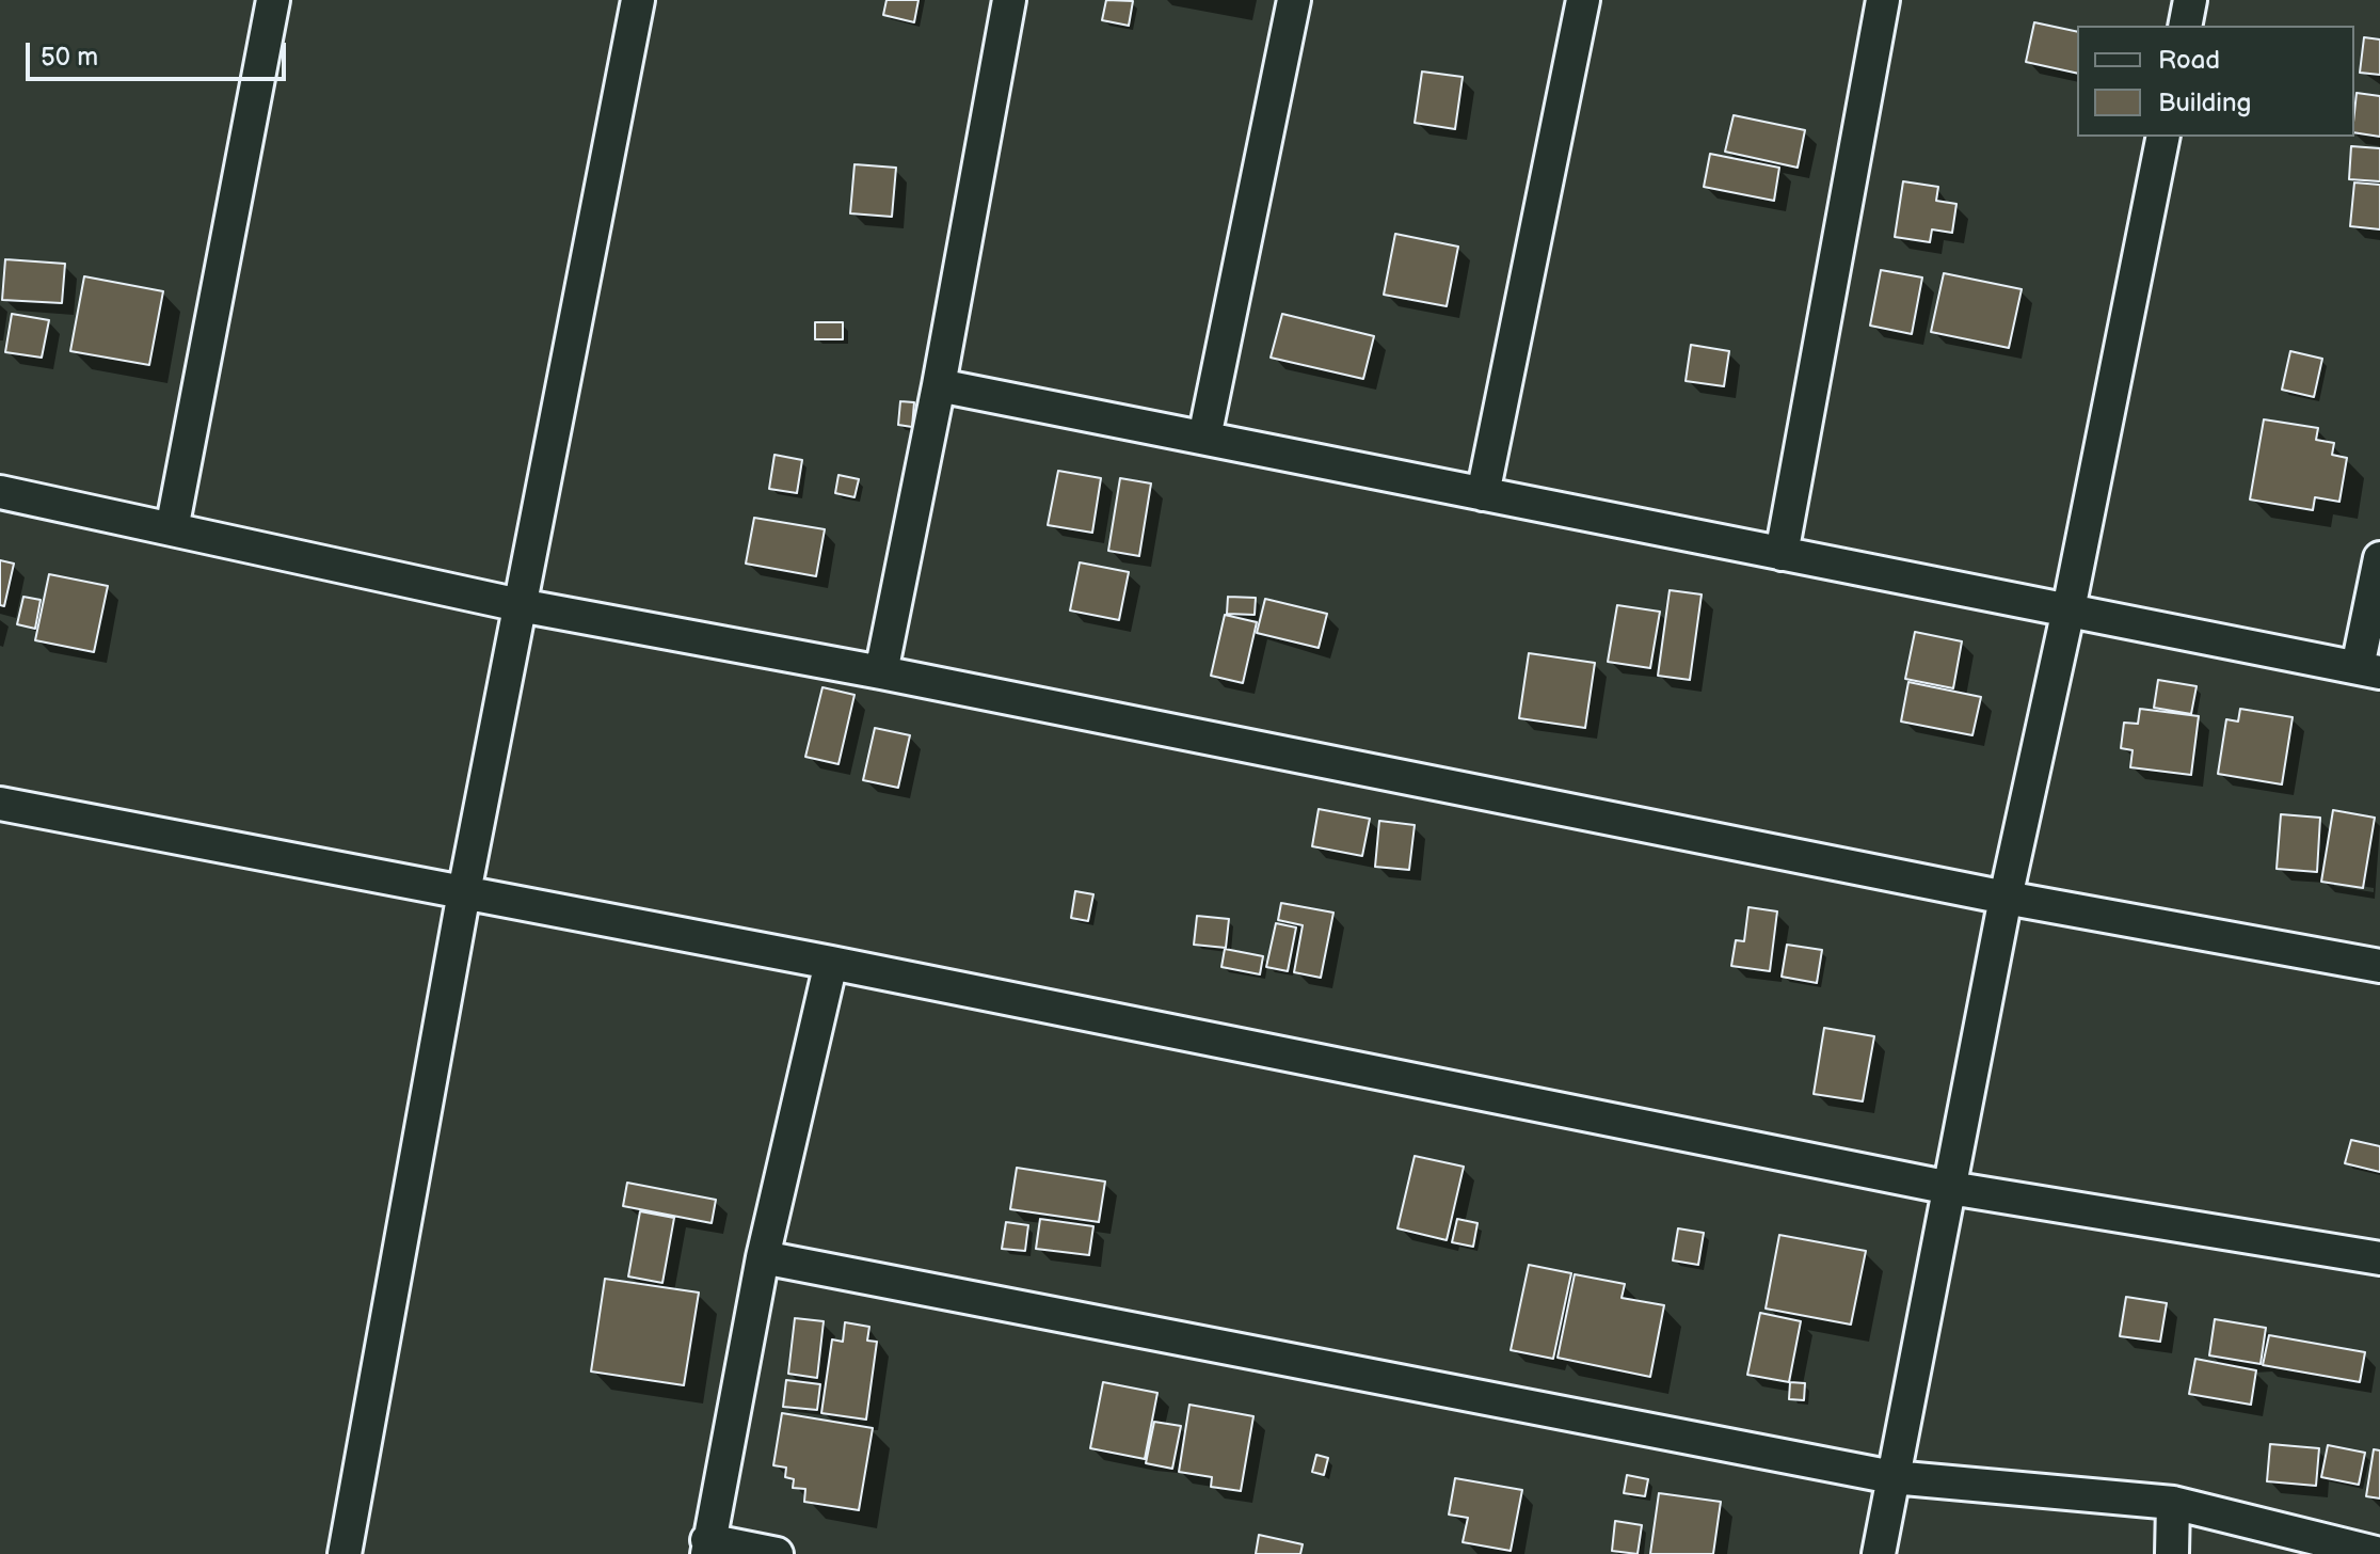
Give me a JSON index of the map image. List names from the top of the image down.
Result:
{
  "legend": ["Road", "Building"],
  "scale_bar": "50 m"
}
